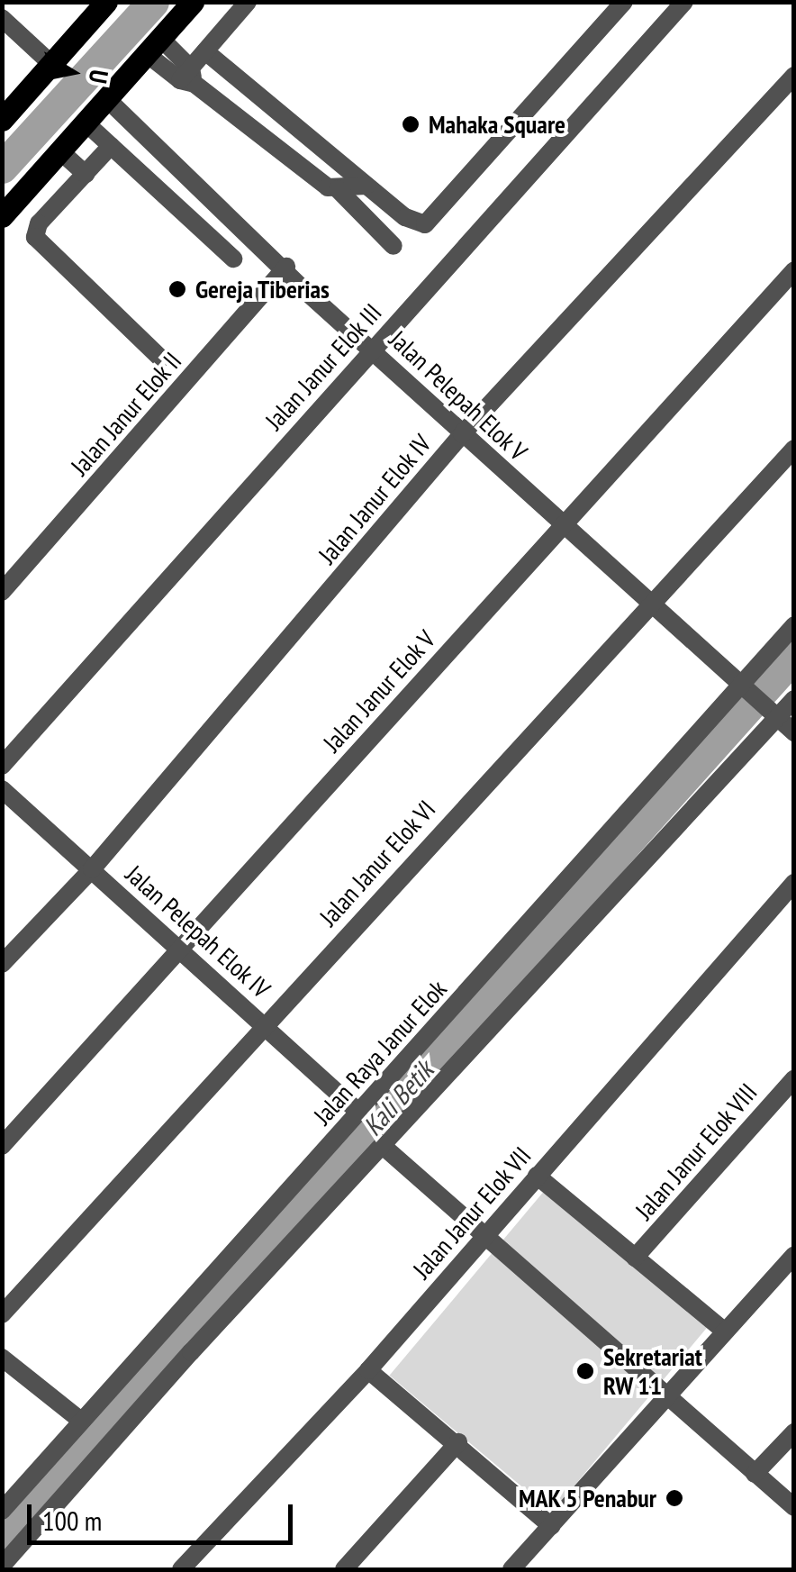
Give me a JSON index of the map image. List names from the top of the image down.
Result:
{
  "streets": {
    "street": [
      "Jalan Janur Elok III",
      "Jalan Pelepah Elok V",
      "Jalan Janur Elok II",
      "Jalan Janur Elok IV",
      "Jalan Janur Elok V",
      "Jalan Janur Elok VI",
      "Jalan Pelepah Elok IV",
      "Jalan Raya Janur Elok",
      "Jalan Janur Elok VIII",
      "Jalan Janur Elok VII"
    ]
  },
  "crossings": [
    ["Jalan Janur Elok III", "Jalan Pelepah Elok V"],
    ["Jalan Pelepah Elok V", "Jalan Janur Elok II"],
    ["Jalan Pelepah Elok V", "Jalan Janur Elok IV"],
    ["Jalan Pelepah Elok V", "Jalan Janur Elok V"],
    ["Jalan Pelepah Elok V", "Jalan Janur Elok VI"],
    ["Jalan Pelepah Elok V", "Jalan Raya Janur Elok"],
    ["Jalan Janur Elok IV", "Jalan Pelepah Elok IV"],
    ["Jalan Janur Elok V", "Jalan Pelepah Elok IV"],
    ["Jalan Janur Elok VI", "Jalan Pelepah Elok IV"],
    ["Jalan Pelepah Elok IV", "Jalan Raya Janur Elok"]
  ],
  "water": ["Kali Betik"],
  "places": [
    "Mahaka Square",
    "Gereja Tiberias",
    "Sekretariat RW 11",
    "MAK 5 Penabur"
  ],
  "scale_bar": "100 m",
  "north": "right"
}
